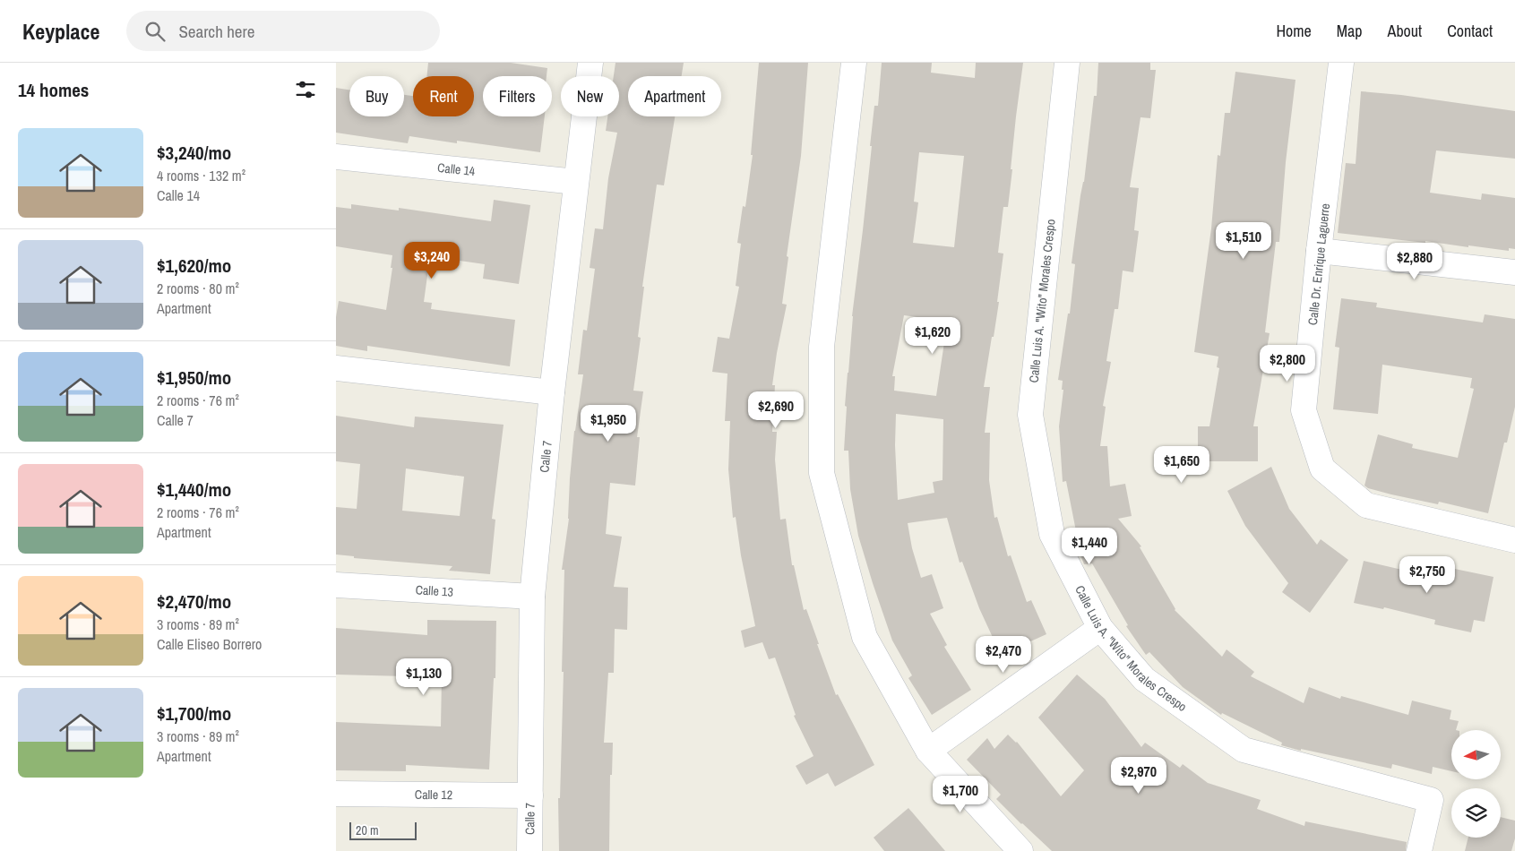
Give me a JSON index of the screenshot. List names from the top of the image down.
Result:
{
  "streets": {
    "street": [
      "Calle 14",
      "Calle Dr. Enrique Laguerre",
      "Calle Luis A. \"Wito\" Morales Crespo",
      "Calle 7",
      "Calle 13",
      "Calle 12"
    ]
  },
  "crossings": [
    ["Calle 14", "Calle 7"],
    ["Calle 7", "Calle 13"],
    ["Calle 7", "Calle 12"]
  ],
  "scale_bar": "20 m",
  "north": "left",
  "page": {
    "header": "Keyplace",
    "search": "Search here",
    "nav": [
      "Home",
      "Map",
      "About",
      "Contact"
    ],
    "heading": "14 homes",
    "chip": [
      "Buy",
      "Rent",
      "Filters",
      "New",
      "Apartment"
    ],
    "list": [
      {
        "name": "$3,240/mo",
        "note": "4 rooms · 132 m² · Calle 14"
      },
      {
        "name": "$1,620/mo",
        "note": "2 rooms · 80 m² · Apartment"
      },
      {
        "name": "$1,950/mo",
        "note": "2 rooms · 76 m² · Calle 7"
      },
      {
        "name": "$1,440/mo",
        "note": "2 rooms · 76 m² · Apartment"
      },
      {
        "name": "$2,470/mo",
        "note": "3 rooms · 89 m² · Calle Eliseo Borrero"
      },
      {
        "name": "$1,700/mo",
        "note": "3 rooms · 89 m² · Apartment"
      }
    ],
    "price": [
      "$1,510",
      "$3,240",
      "$2,880",
      "$1,620",
      "$2,800",
      "$2,690",
      "$1,950",
      "$1,650",
      "$1,440",
      "$2,750",
      "$2,470",
      "$1,130",
      "$2,970",
      "$1,700"
    ],
    "scale": "20 m"
  }
}
